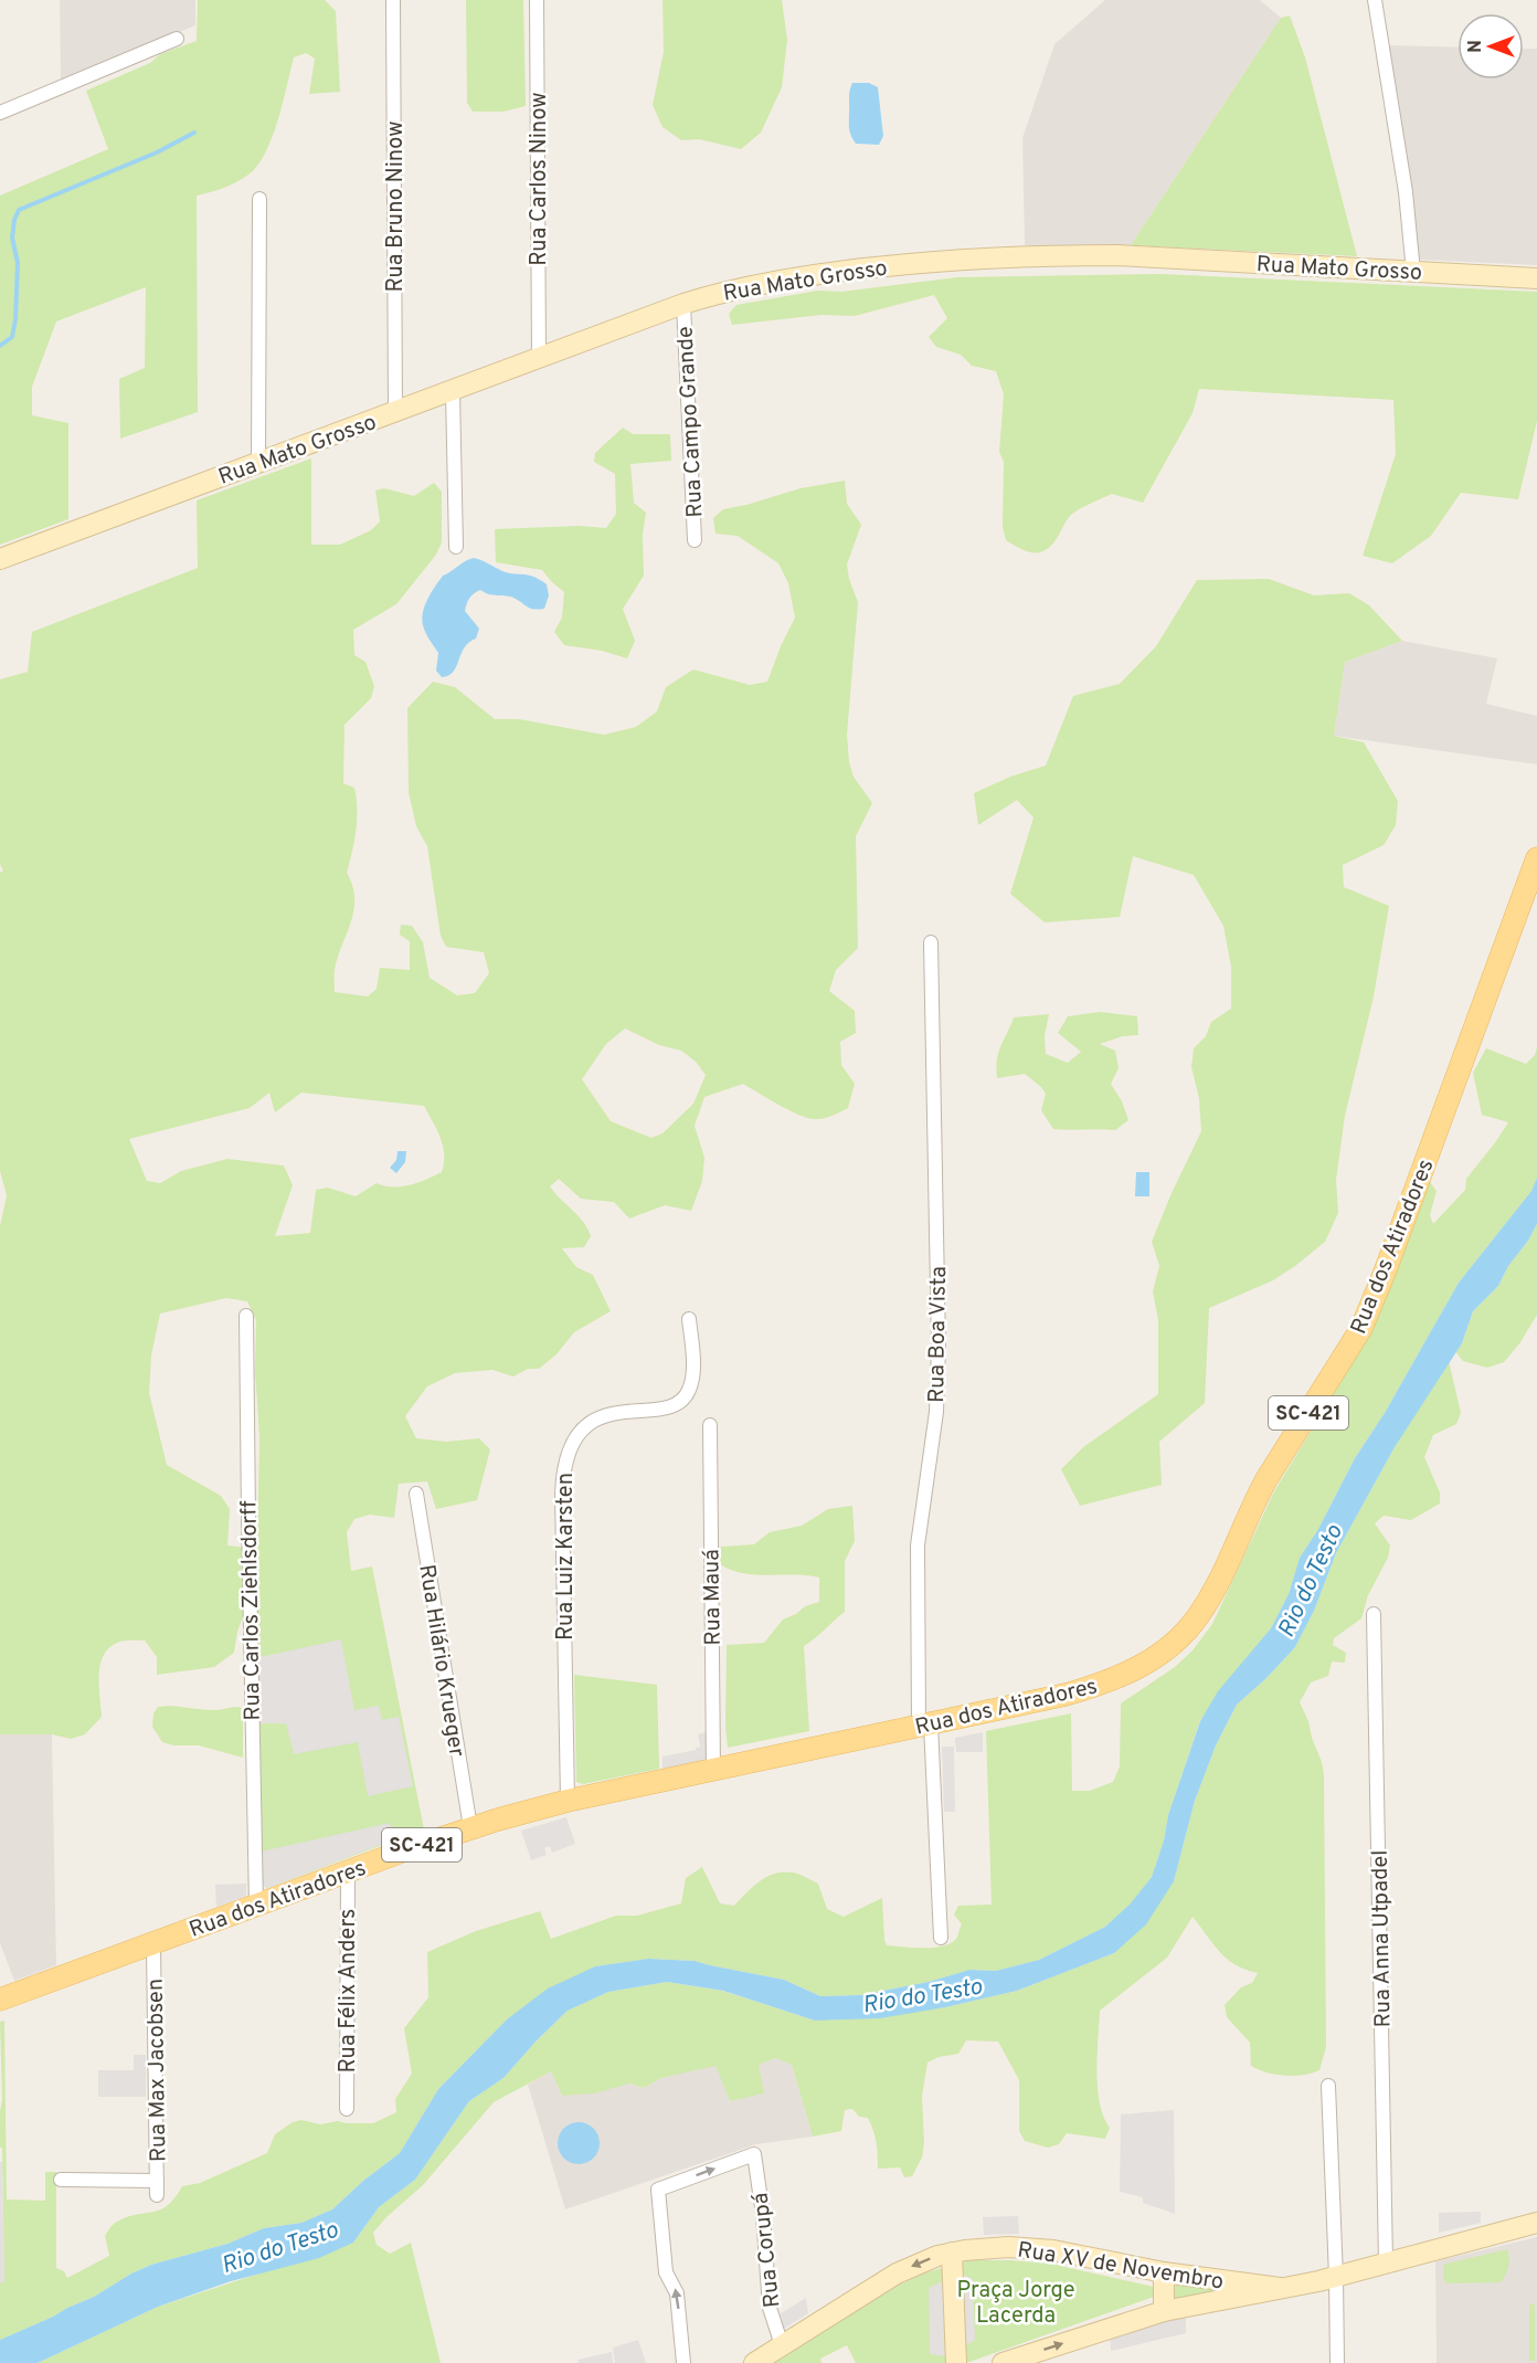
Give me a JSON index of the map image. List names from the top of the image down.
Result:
{
  "streets": {
    "main road": ["Rua dos Atiradores", "SC-421"],
    "street": [
      "Rua Carlos Ninow",
      "Rua Bruno Ninow",
      "Rua Mato Grosso",
      "Rua Campo Grande",
      "Rua Boa Vista",
      "Rua Luiz Karsten",
      "Rua Mauá",
      "Rua Carlos Ziehlsdorff",
      "Rua Hilário Krueger",
      "Rua Anna Utpadel",
      "Rua Félix Anders",
      "Rua Max Jacobsen",
      "Rua Corupá",
      "Rua XV de Novembro"
    ]
  },
  "crossings": [
    ["Rua Carlos Ninow", "Rua Mato Grosso"],
    ["Rua Bruno Ninow", "Rua Mato Grosso"],
    ["Rua Mato Grosso", "Rua Campo Grande"],
    ["Rua dos Atiradores", "Rua Boa Vista"],
    ["Rua dos Atiradores", "Rua Luiz Karsten"],
    ["Rua dos Atiradores", "Rua Mauá"],
    ["Rua dos Atiradores", "Rua Carlos Ziehlsdorff"],
    ["Rua dos Atiradores", "Rua Hilário Krueger"],
    ["Rua dos Atiradores", "Rua Félix Anders"],
    ["Rua dos Atiradores", "Rua Max Jacobsen"],
    ["Rua Anna Utpadel", "Rua XV de Novembro"],
    ["Rua Corupá", "Rua XV de Novembro"]
  ],
  "water": ["Rio do Testo"],
  "parks": ["Praça Jorge Lacerda"],
  "north": "left"
}
